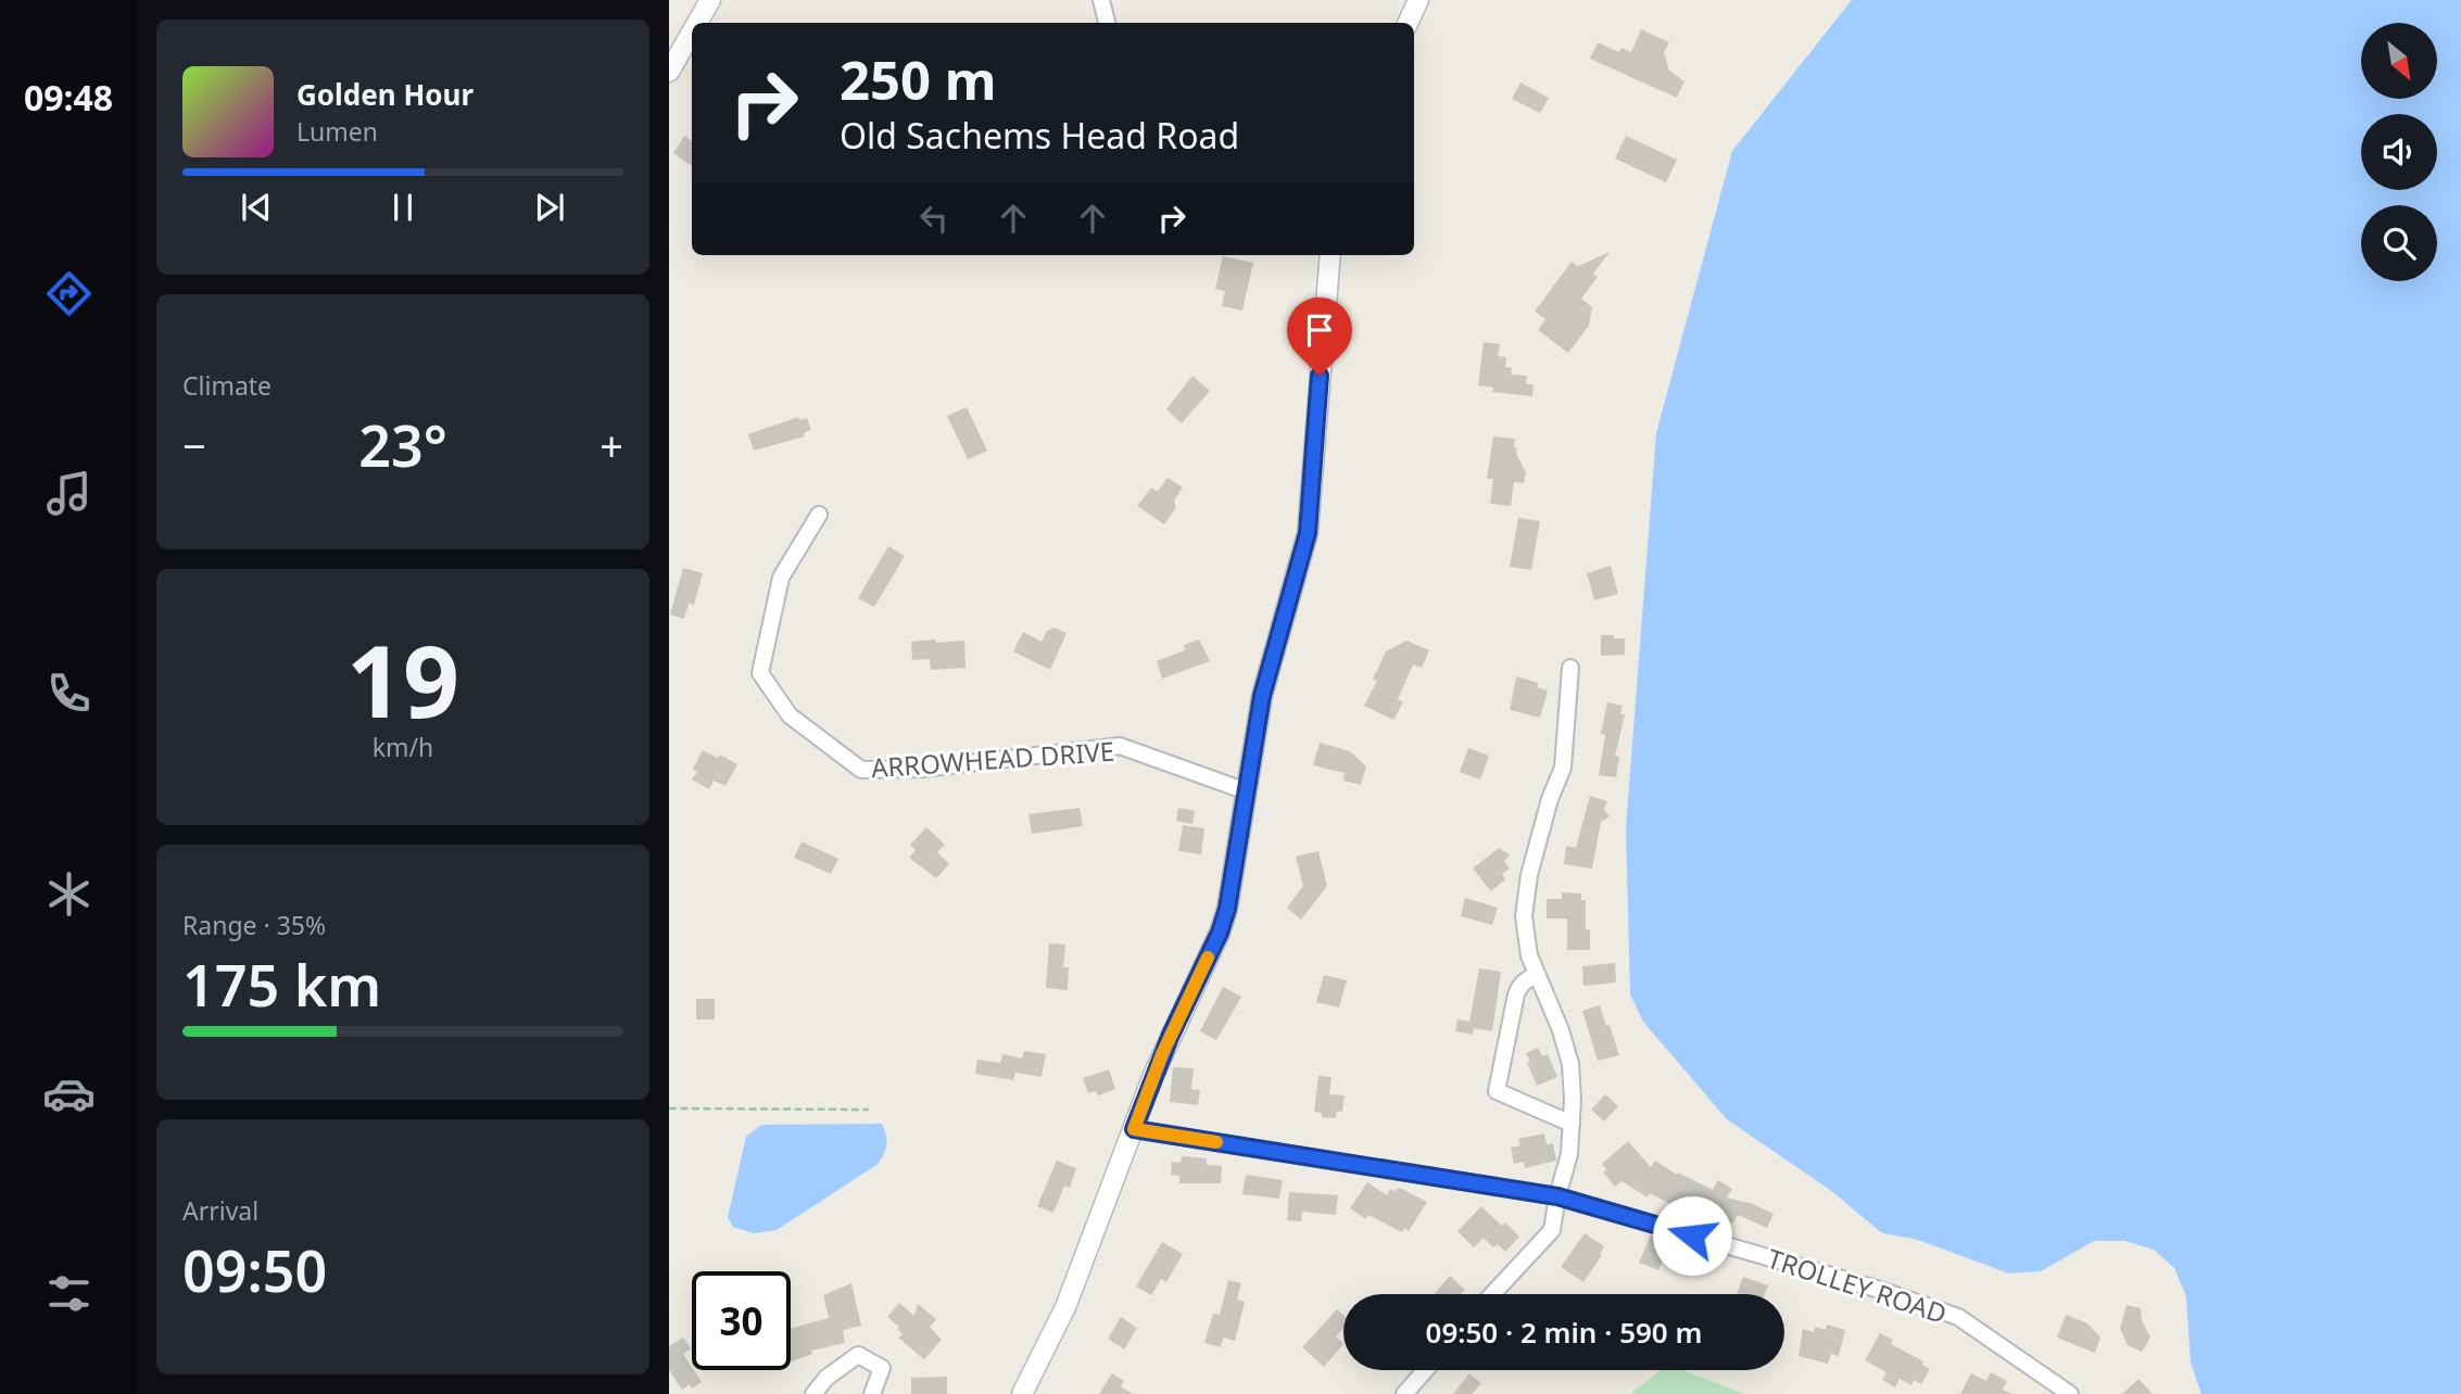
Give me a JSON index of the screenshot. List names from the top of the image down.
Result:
{
  "streets": {
    "street": ["ARROWHEAD DRIVE", "TROLLEY ROAD"]
  },
  "north": "bottom right",
  "page": {
    "tabs": "09:48",
    "turn": ["250 m", "Old Sachems Head Road"],
    "song": ["Golden Hour", "Lumen"],
    "tile": [
      "Climate",
      ["19", "km/h"],
      ["Range · 35%", "175 km"],
      ["Arrival", "09:50"]
    ],
    "heat": ["−", "23°", "+"],
    "limit": "30",
    "trip": "09:50 · 2 min · 590 m"
  }
}
